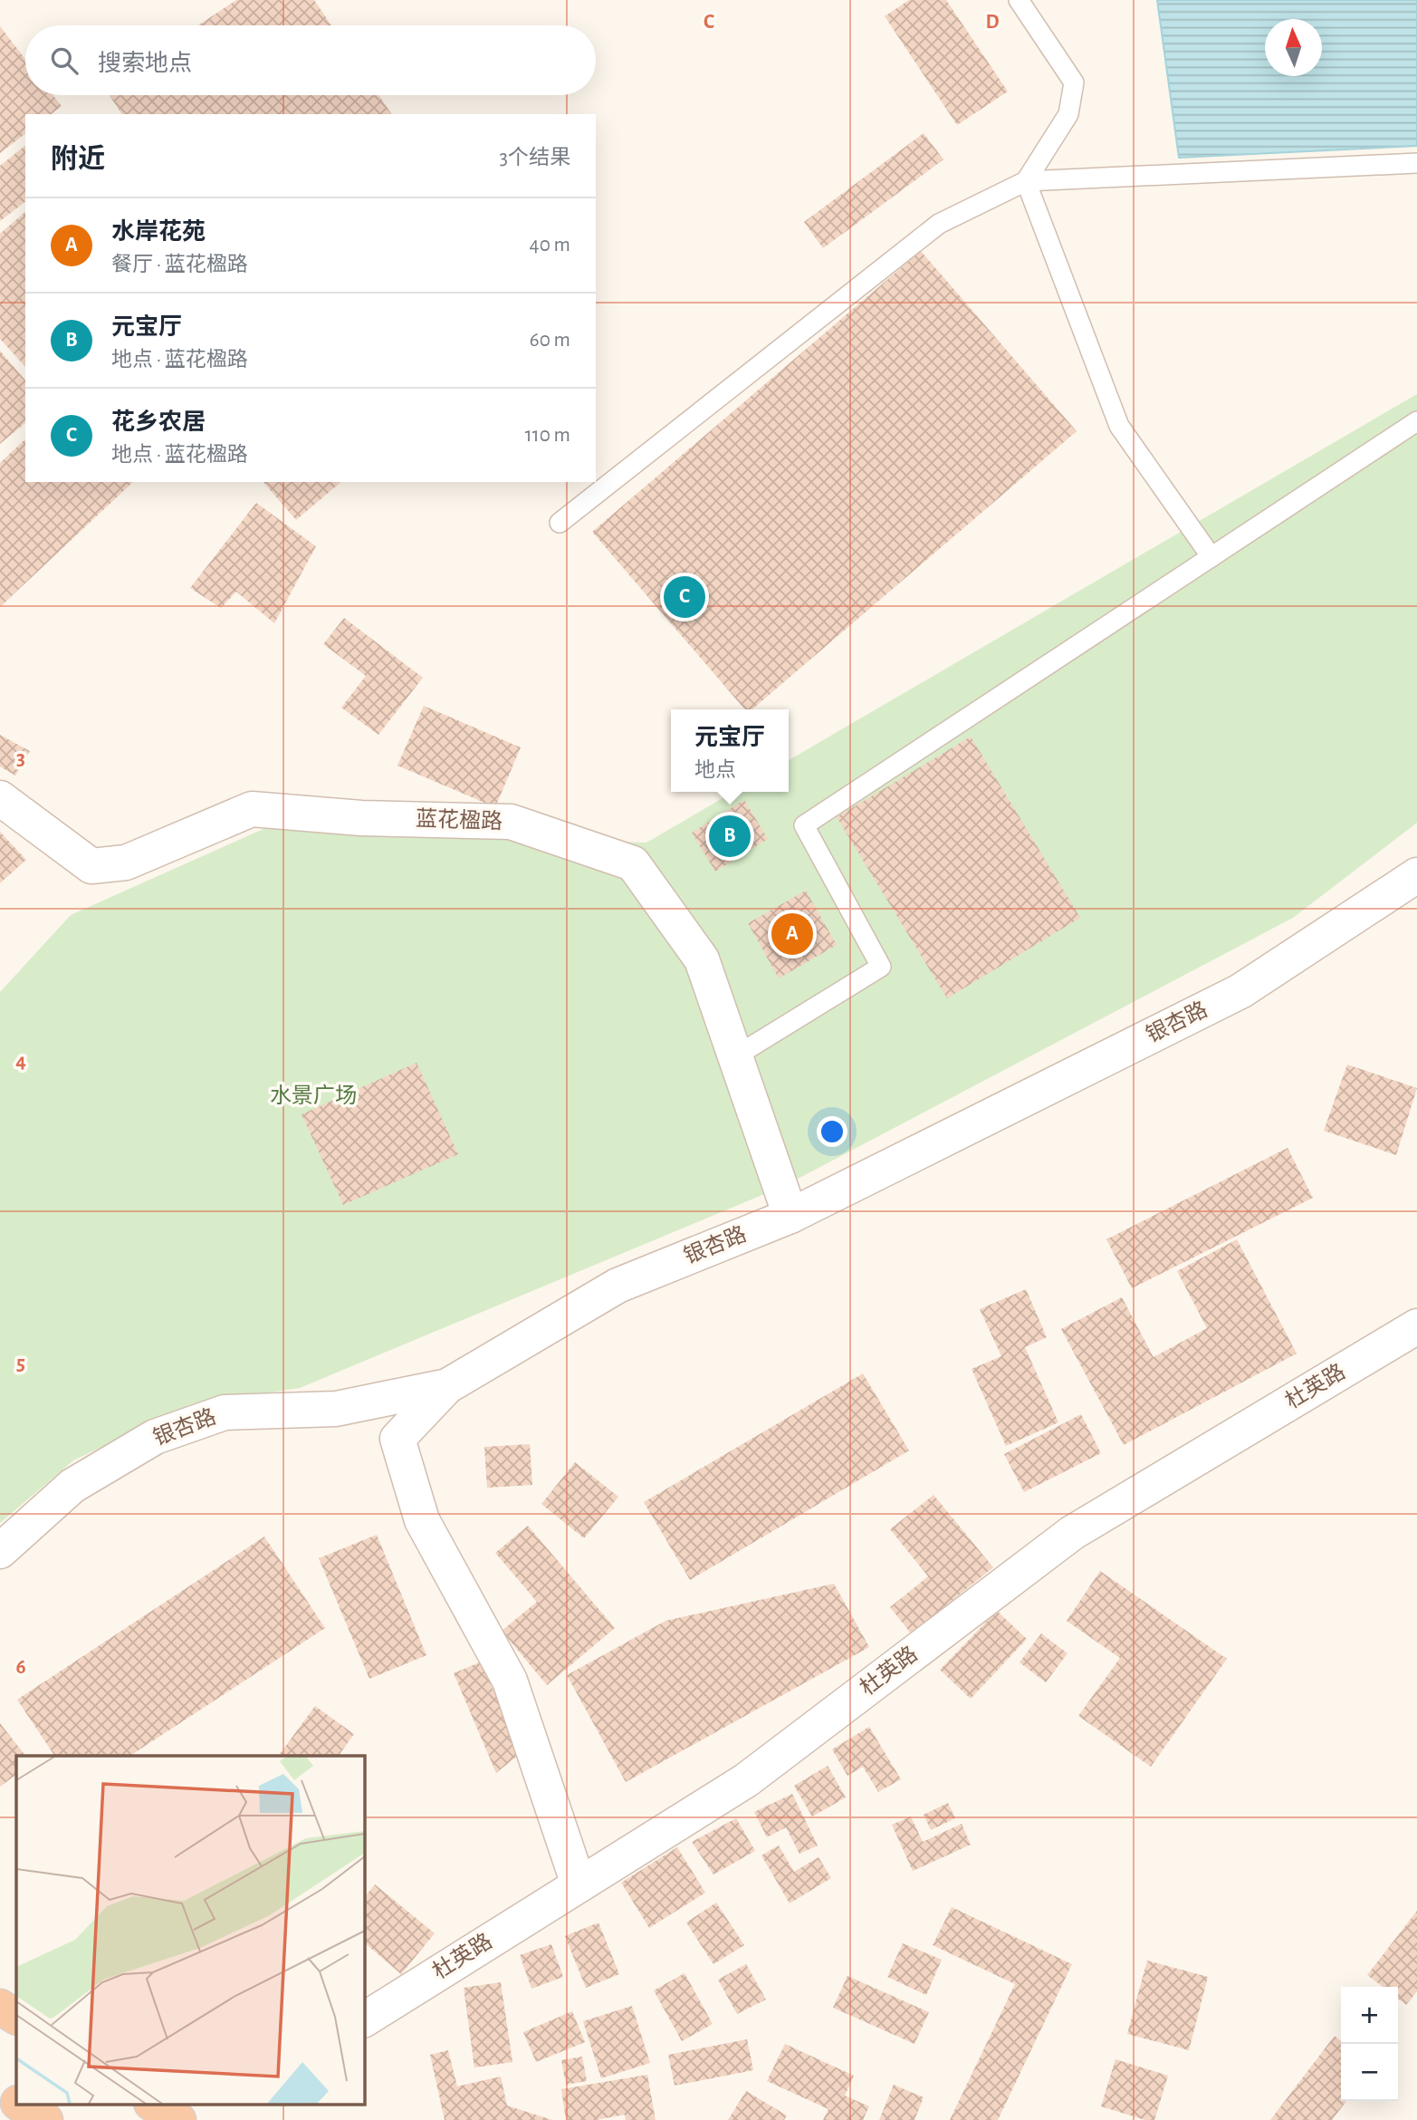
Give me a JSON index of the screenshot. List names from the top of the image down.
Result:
{
  "streets": {
    "street": ["蓝花楹路", "银杏路", "杜英路"]
  },
  "crossings": [
    ["蓝花楹路", "银杏路"]
  ],
  "parks": ["水景广场"],
  "north": "top",
  "page": {
    "search": "搜索地点",
    "heading": ["附近", "3个结果"],
    "list": [
      {
        "mark": "A",
        "name": "水岸花苑",
        "note": "餐厅 · 蓝花楹路",
        "value": "40 m"
      },
      {
        "mark": "B",
        "name": "元宝厅",
        "note": "地点 · 蓝花楹路",
        "value": "60 m"
      },
      {
        "mark": "C",
        "name": "花乡农居",
        "note": "地点 · 蓝花楹路",
        "value": "110 m"
      }
    ],
    "pins": ["C", "B", "A"],
    "popup": ["元宝厅", "地点"],
    "map_buttons": ["+", "−"]
  },
  "grid": {
    "columns": ["C", "D"],
    "rows": [
      "3",
      "4",
      "5",
      "6"
    ]
  }
}
